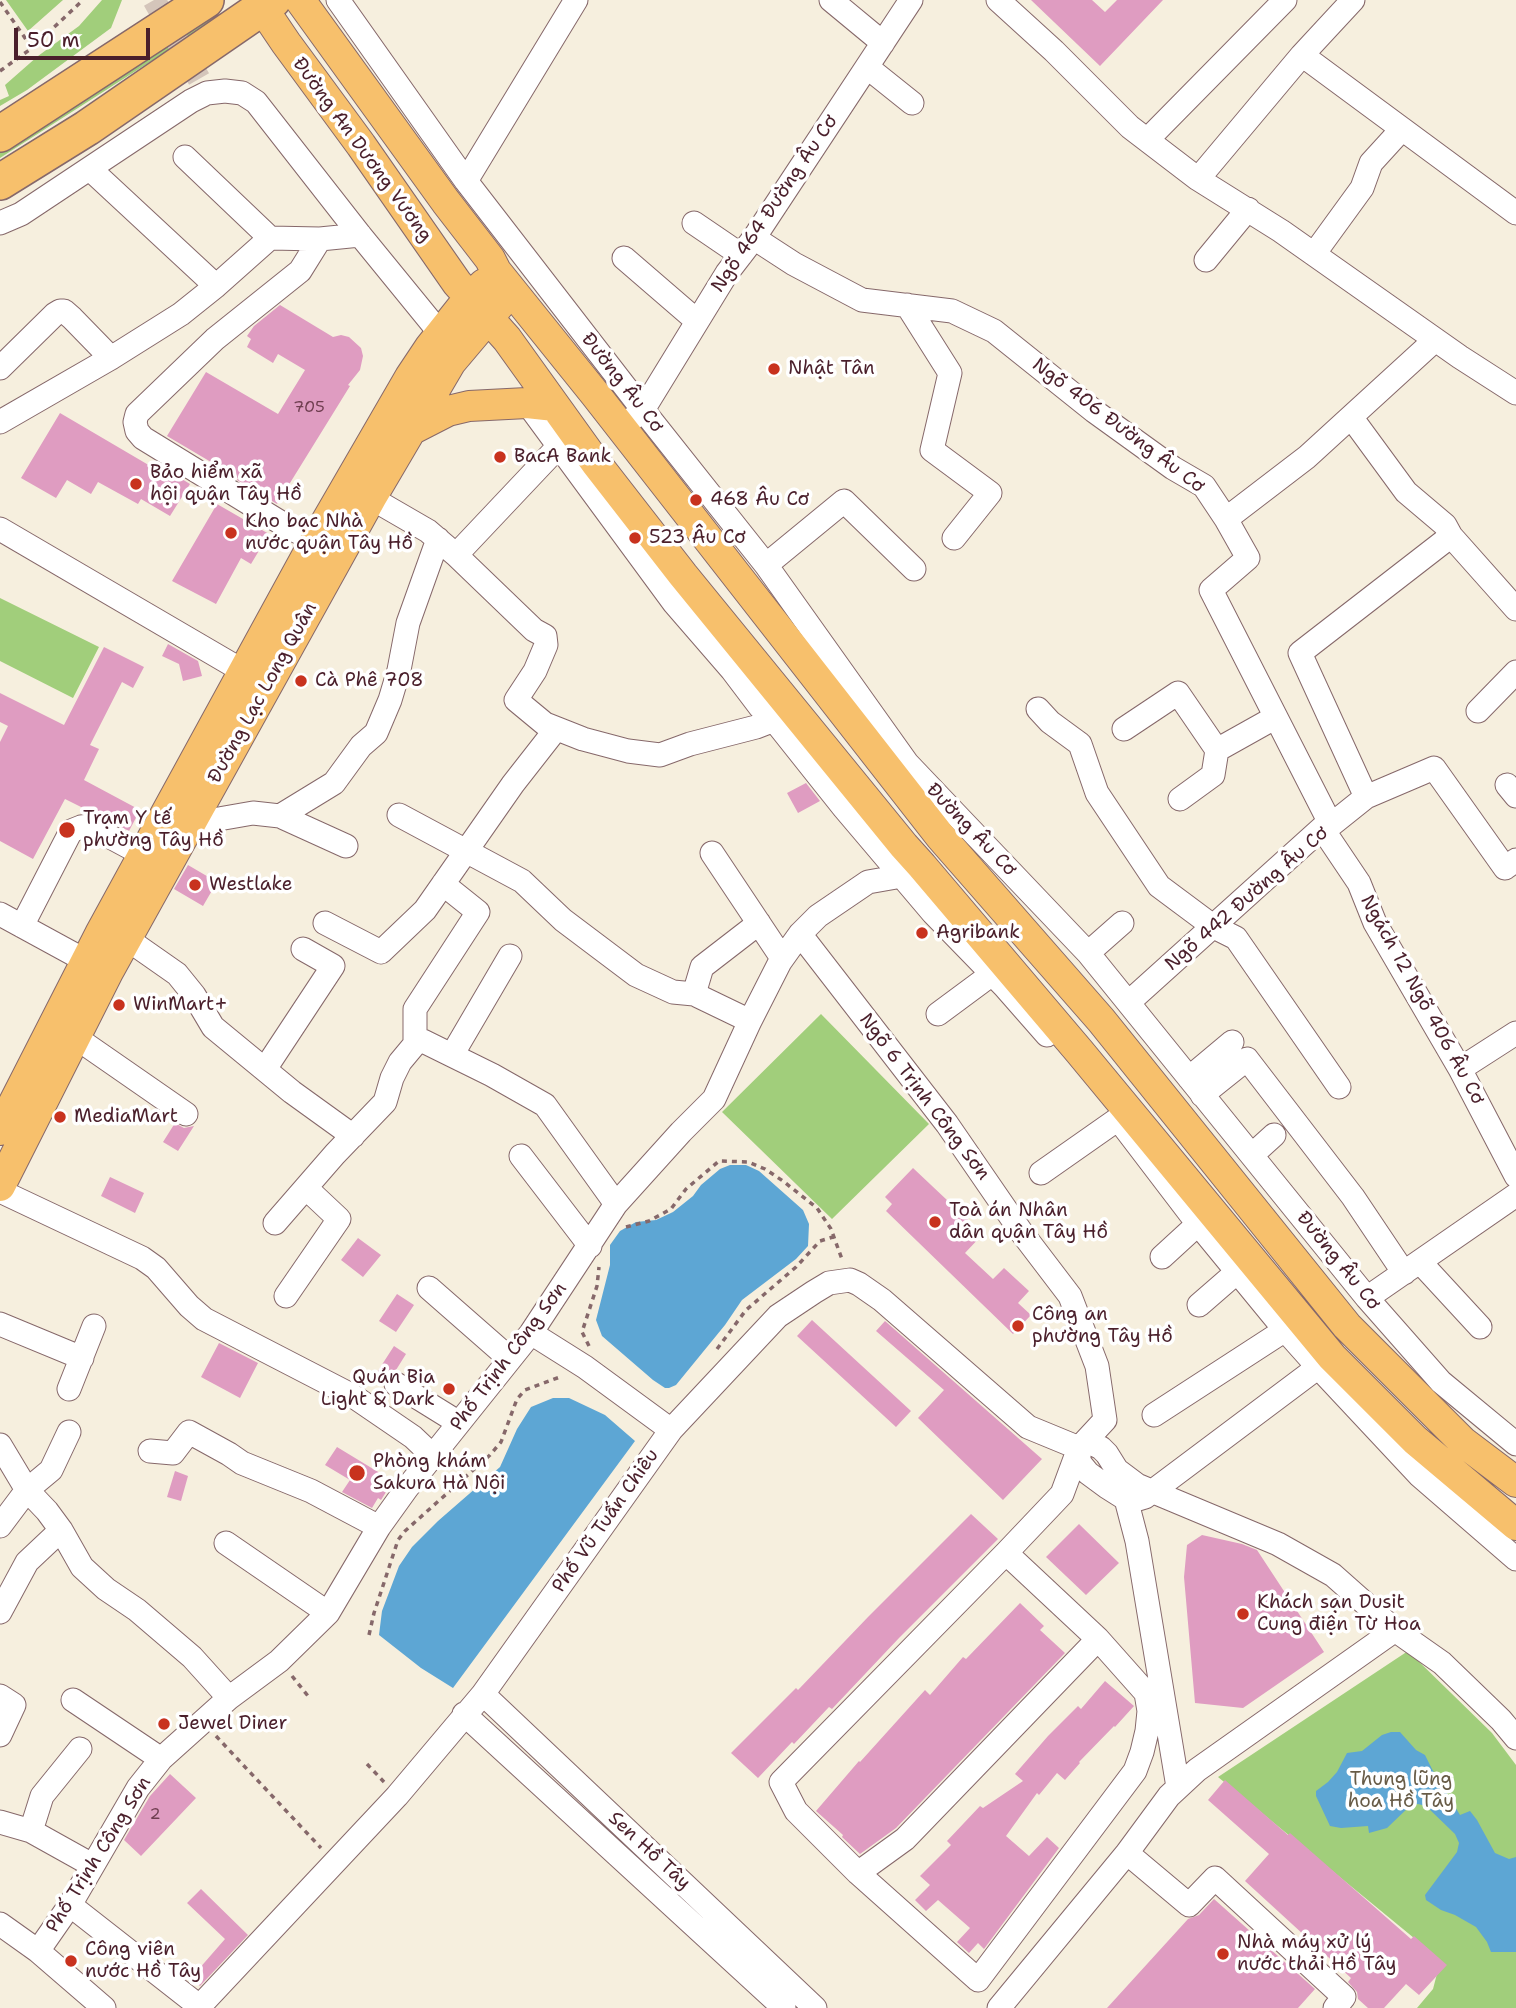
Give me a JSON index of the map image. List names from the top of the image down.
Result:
{
  "streets": {
    "main road": ["Đường An Dương Vương", "Đường Âu Cơ", "Đường Lạc Long Quân"],
    "street": [
      "Ngõ 464 Đường Âu Cơ",
      "Ngõ 406 Đường Âu Cơ",
      "Ngõ 442 Đường Âu Cơ",
      "Ngách 12 Ngõ 406 Âu Cơ",
      "Ngõ 6 Trịnh Công Sơn",
      "Phố Trịnh Công Sơn",
      "Phố Vũ Tuấn Chiêu",
      "Sen Hồ Tây"
    ]
  },
  "crossings": [
    ["Đường An Dương Vương", "Đường Âu Cơ"],
    ["Đường An Dương Vương", "Đường Lạc Long Quân"],
    ["Ngõ 464 Đường Âu Cơ", "Đường Âu Cơ"],
    ["Ngõ 464 Đường Âu Cơ", "Ngõ 406 Đường Âu Cơ"],
    ["Đường Âu Cơ", "Đường Lạc Long Quân"],
    ["Đường Âu Cơ", "Ngõ 442 Đường Âu Cơ"],
    ["Ngõ 406 Đường Âu Cơ", "Ngõ 442 Đường Âu Cơ"],
    ["Ngõ 406 Đường Âu Cơ", "Ngách 12 Ngõ 406 Âu Cơ"],
    ["Ngõ 442 Đường Âu Cơ", "Ngách 12 Ngõ 406 Âu Cơ"],
    ["Ngõ 6 Trịnh Công Sơn", "Phố Trịnh Công Sơn"],
    ["Phố Vũ Tuấn Chiêu", "Sen Hồ Tây"]
  ],
  "parks": ["Thung lũng hoa Hồ Tây"],
  "places": [
    "Nhật Tân",
    "BacA Bank",
    "Bảo hiểm xã hội quận Tây Hồ",
    "468 Âu Cơ",
    "Kho bạc Nhà nước quận Tây Hồ",
    "523 Âu Cơ",
    "Cà Phê 708",
    "Trạm Y tế phường Tây Hồ",
    "Westlake",
    "Agribank",
    "WinMart+",
    "MediaMart",
    "Toà án Nhân dân quận Tây Hồ",
    "Công an phường Tây Hồ",
    "Quán Bia Light & Dark",
    "Phòng khám Sakura Hà Nội",
    "Khách sạn Dusit Cung điện Từ Hoa",
    "Jewel Diner",
    "Nhà máy xử lý nước thải Hồ Tây",
    "Công viên nước Hồ Tây"
  ],
  "house_numbers": ["705", "2"],
  "scale_bar": "50 m"
}
